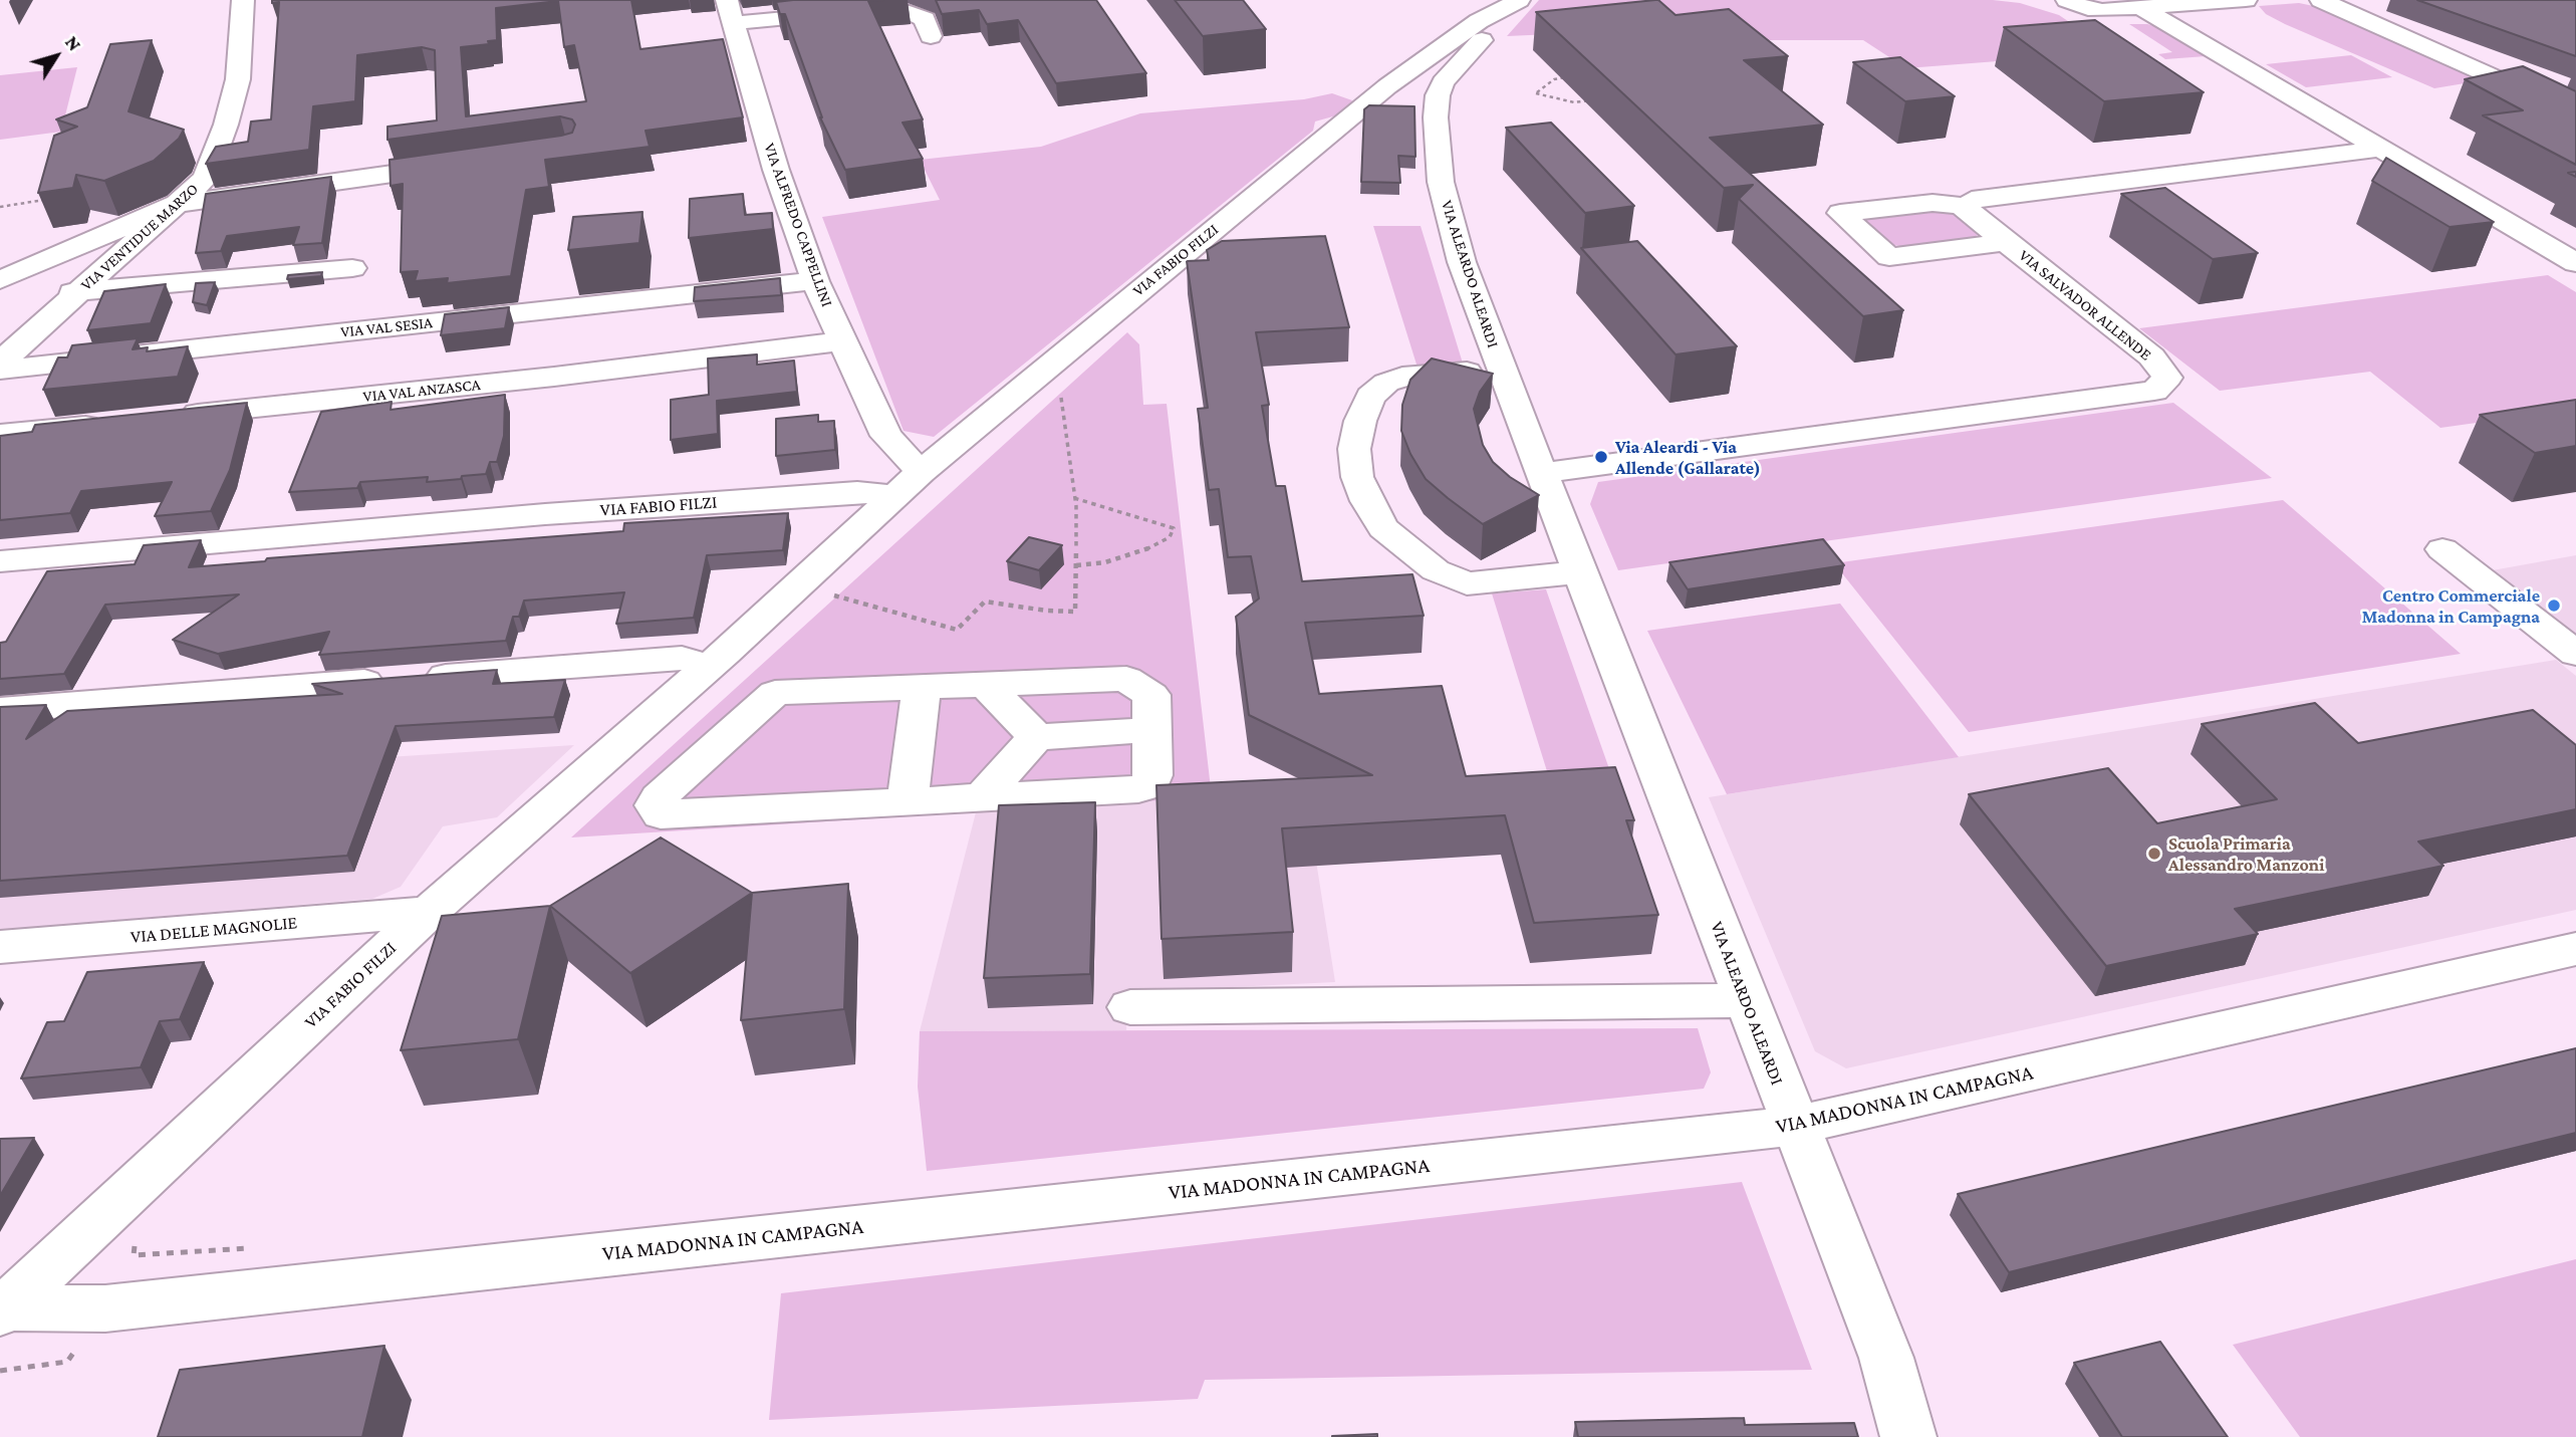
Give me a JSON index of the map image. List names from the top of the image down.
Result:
{
  "streets": {
    "street": [
      "VIA ALFREDO CAPPELLINI",
      "VIA VENTIDUE MARZO",
      "VIA FABIO FILZI",
      "VIA ALEARDO ALEARDI",
      "VIA SALVADOR ALLENDE",
      "VIA VAL SESIA",
      "VIA VAL ANZASCA",
      "VIA DELLE MAGNOLIE",
      "VIA MADONNA IN CAMPAGNA"
    ]
  },
  "crossings": [
    ["VIA ALFREDO CAPPELLINI", "VIA FABIO FILZI"],
    ["VIA ALFREDO CAPPELLINI", "VIA VAL SESIA"],
    ["VIA ALFREDO CAPPELLINI", "VIA VAL ANZASCA"],
    ["VIA FABIO FILZI", "VIA ALEARDO ALEARDI"],
    ["VIA FABIO FILZI", "VIA DELLE MAGNOLIE"],
    ["VIA FABIO FILZI", "VIA MADONNA IN CAMPAGNA"],
    ["VIA ALEARDO ALEARDI", "VIA SALVADOR ALLENDE"],
    ["VIA ALEARDO ALEARDI", "VIA MADONNA IN CAMPAGNA"]
  ],
  "places": ["Via Aleardi - Via Allende (Gallarate)", "Centro Commerciale Madonna in Campagna", "Scuola Primaria Alessandro Manzoni"],
  "north": "top right"
}
